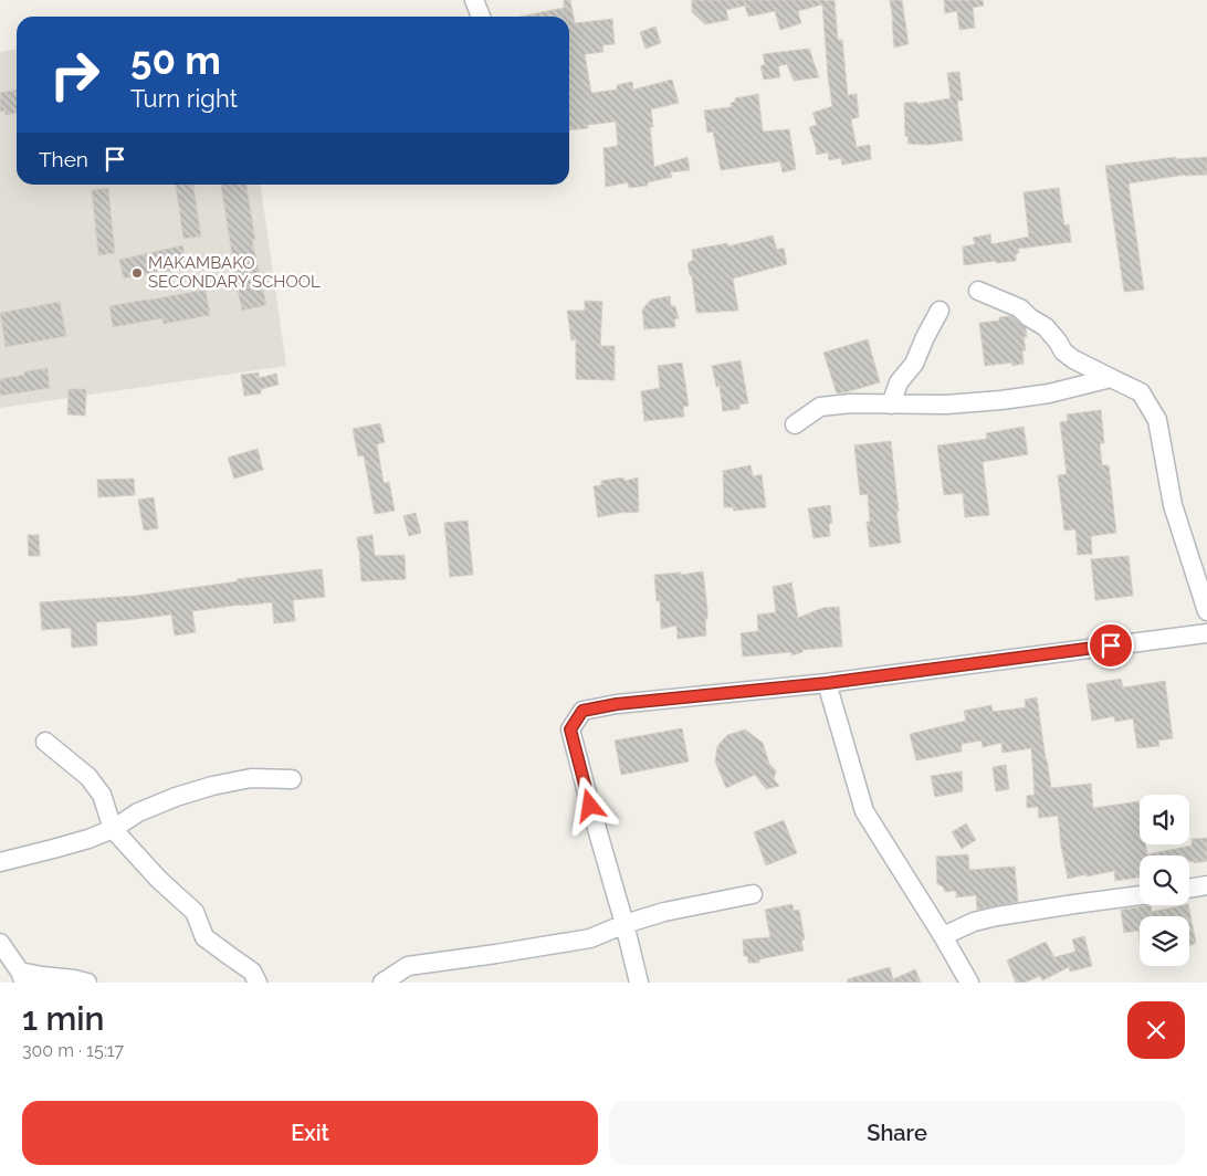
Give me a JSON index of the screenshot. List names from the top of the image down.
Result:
{
  "places": ["MAKAMBAKO SECONDARY SCHOOL"],
  "page": {
    "turn": ["50 m", "Turn right"],
    "then": "Then",
    "heading": ["1 min", "300 m · 15:17"],
    "buttons": ["Exit", "Share"]
  }
}
